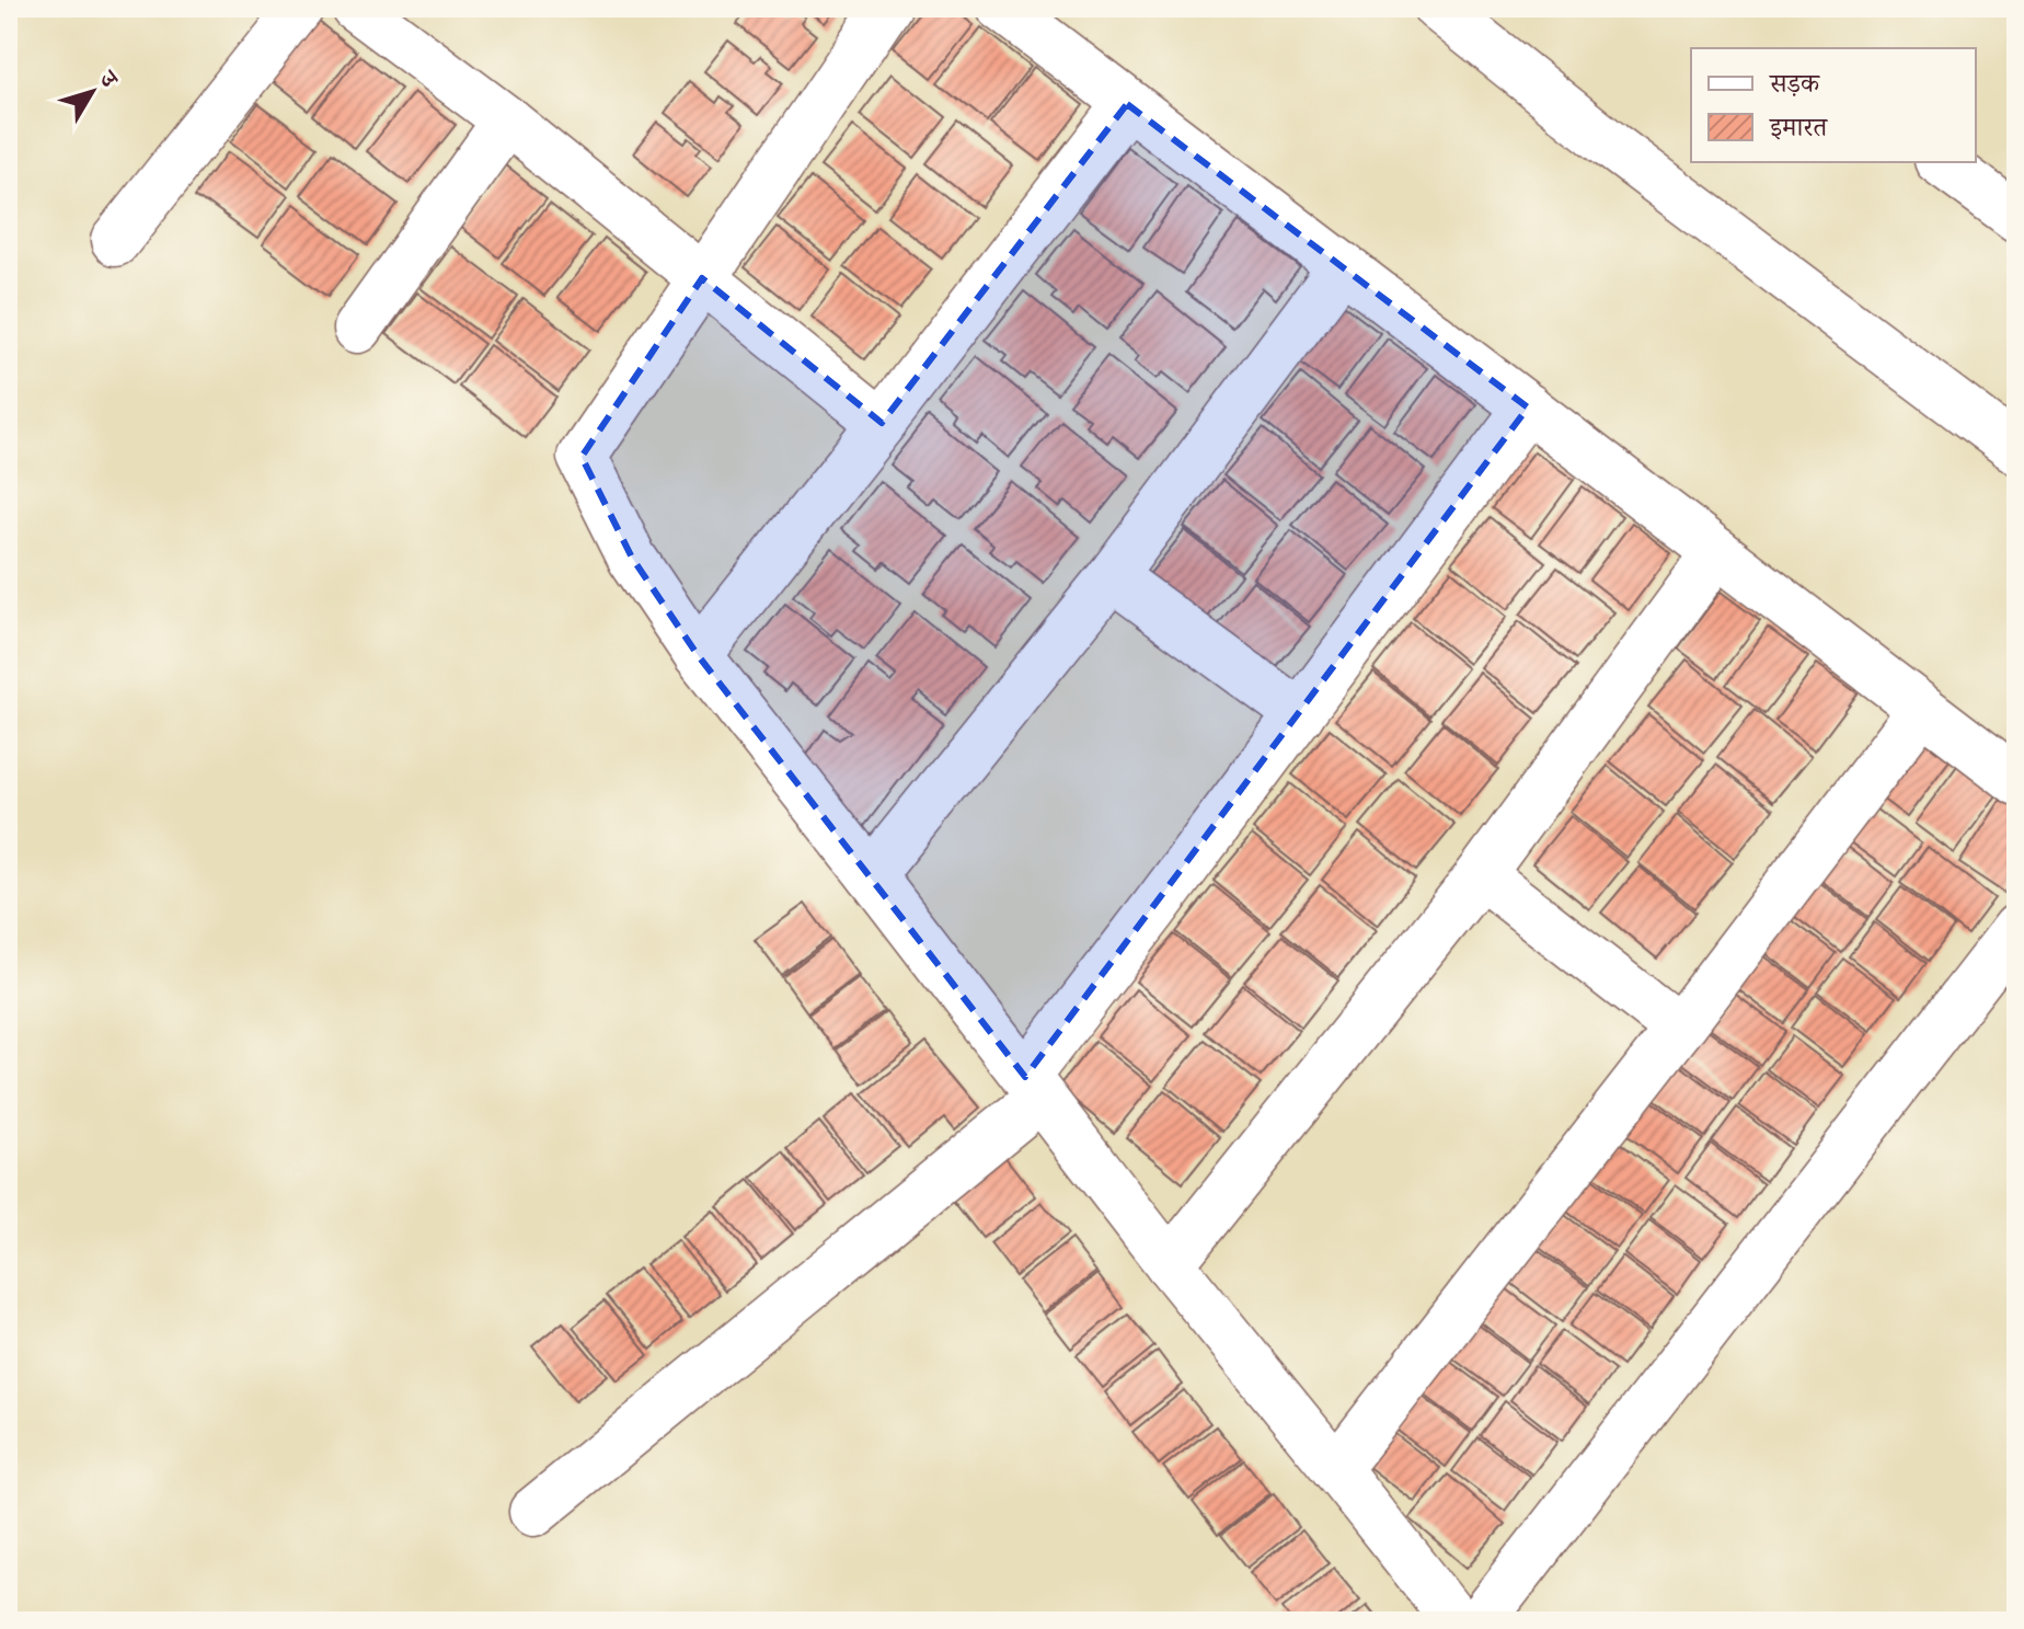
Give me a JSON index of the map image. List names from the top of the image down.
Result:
{
  "legend": ["सड़क", "इमारत"],
  "north": "top right"
}
